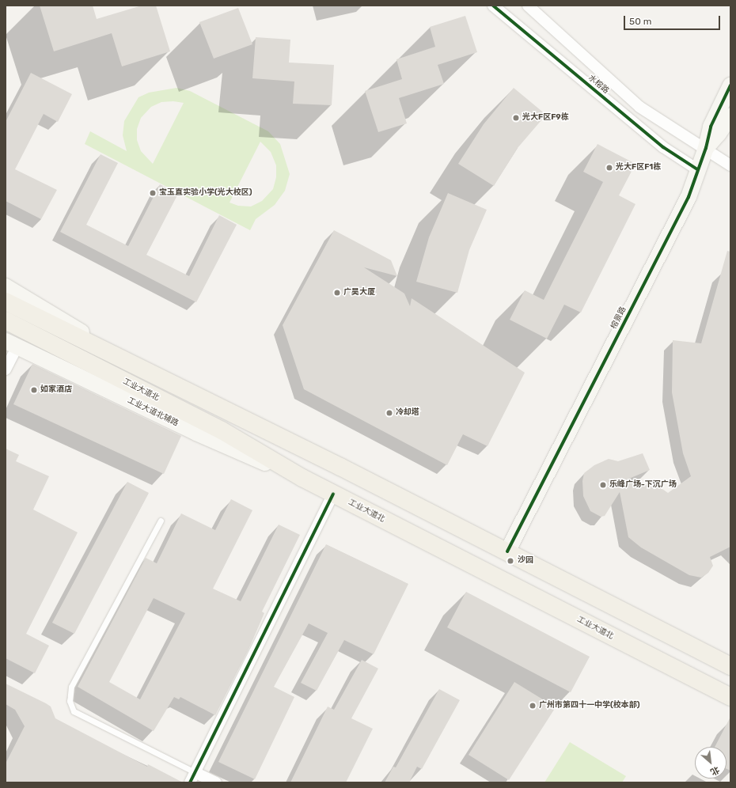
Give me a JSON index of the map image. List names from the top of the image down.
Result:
{
  "streets": {
    "main road": ["工业大道北"],
    "street": ["水榕路", "榕景路", "工业大道北辅路"]
  },
  "crossings": [
    ["水榕路", "榕景路"],
    ["工业大道北", "工业大道北辅路"]
  ],
  "places": [
    "光大F区F9栋",
    "光大F区F1栋",
    "宝玉直实验小学(光大校区)",
    "广昊大厦",
    "如家酒店",
    "冷却塔",
    "乐峰广场-下沉广场",
    "沙园",
    "广州市第四十一中学(校本部)"
  ],
  "scale_bar": "50 m",
  "north": "bottom right"
}
